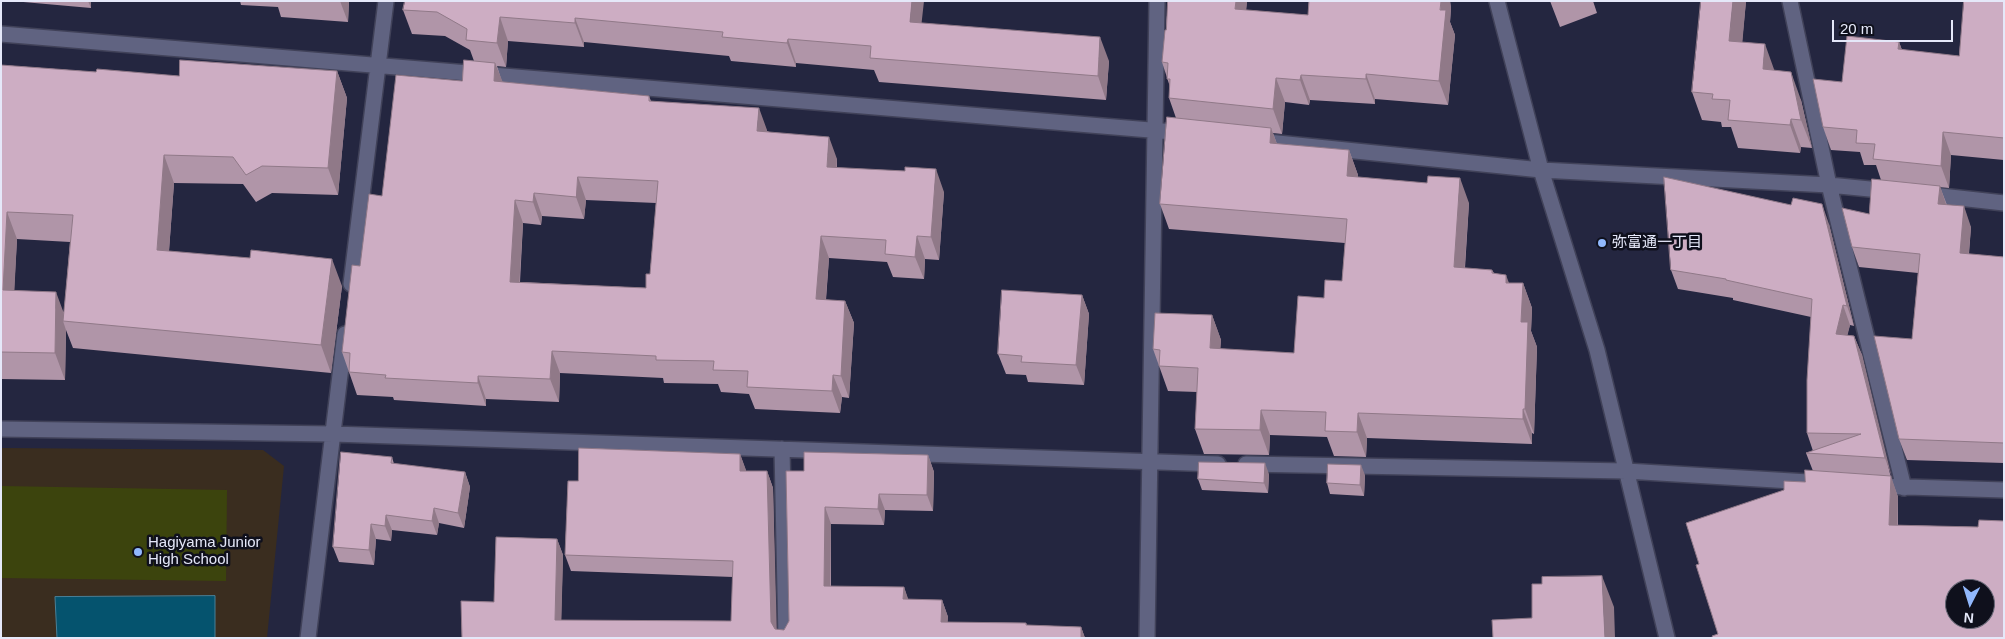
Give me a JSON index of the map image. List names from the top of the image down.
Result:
{
  "places": ["弥富通一丁目", "Hagiyama Junior High School"],
  "scale_bar": "20 m",
  "north": "bottom"
}
